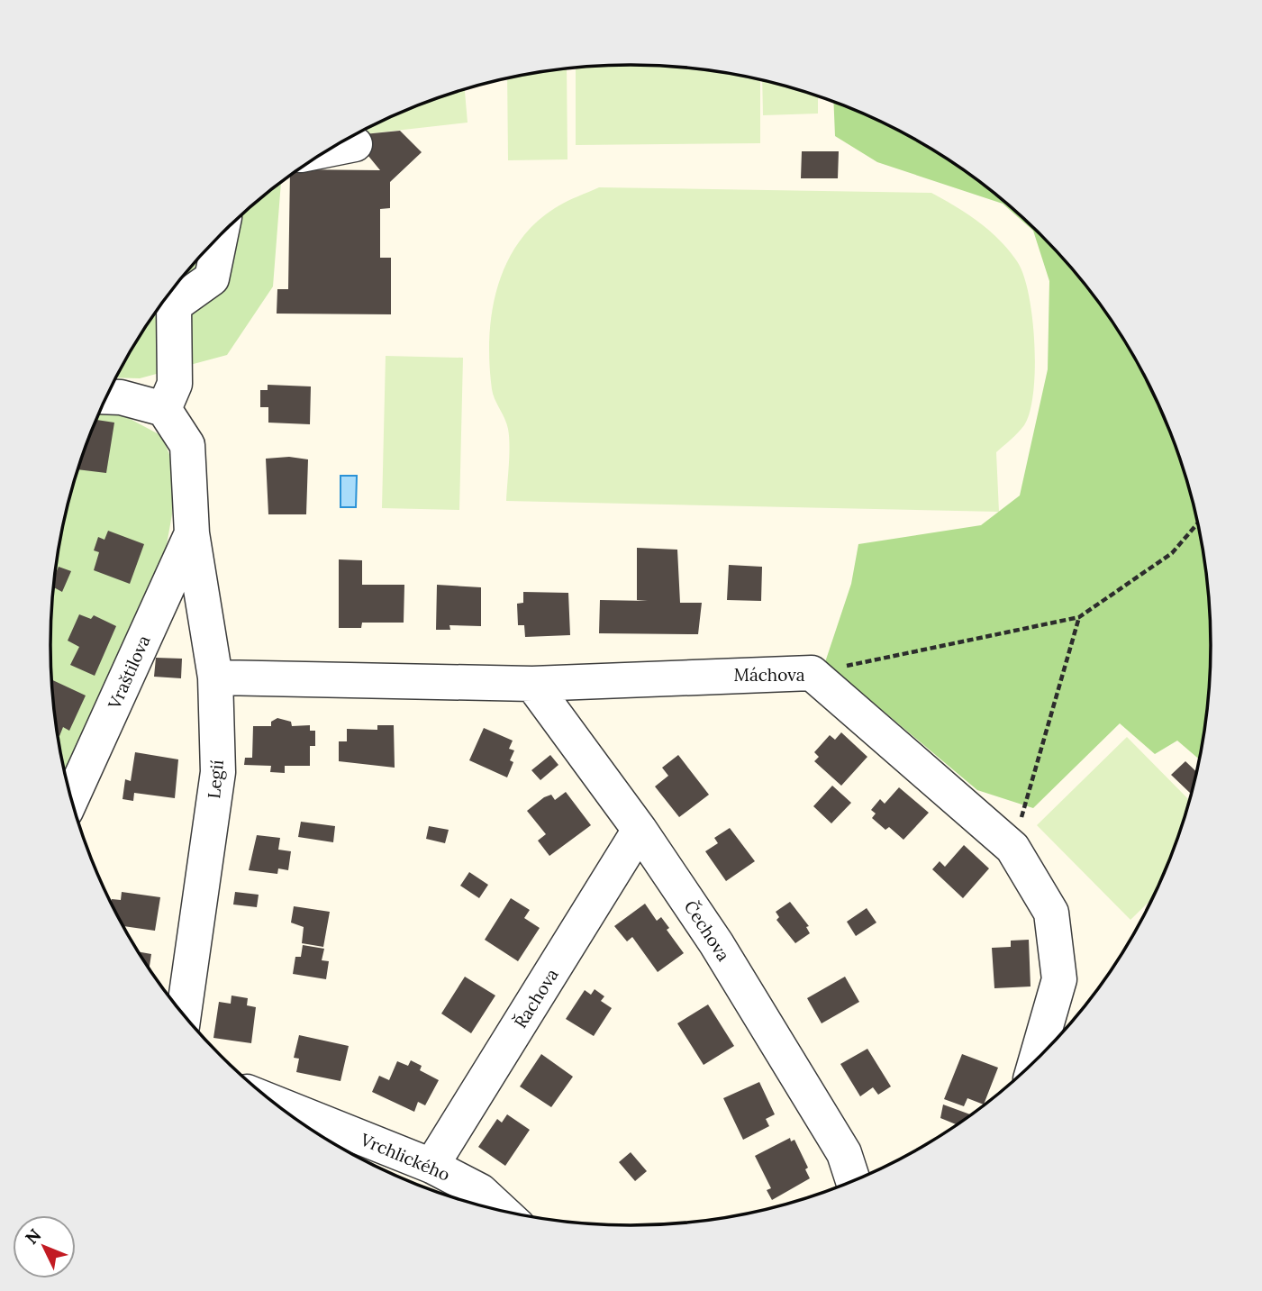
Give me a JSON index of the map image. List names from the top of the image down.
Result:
{
  "streets": {
    "street": [
      "Vraštilova",
      "Máchova",
      "Legií",
      "Čechova",
      "Řachova",
      "Vrchlického"
    ]
  },
  "crossings": [
    ["Vraštilova", "Legií"],
    ["Máchova", "Legií"],
    ["Máchova", "Čechova"],
    ["Čechova", "Řachova"],
    ["Řachova", "Vrchlického"]
  ],
  "north": "top left"
}
